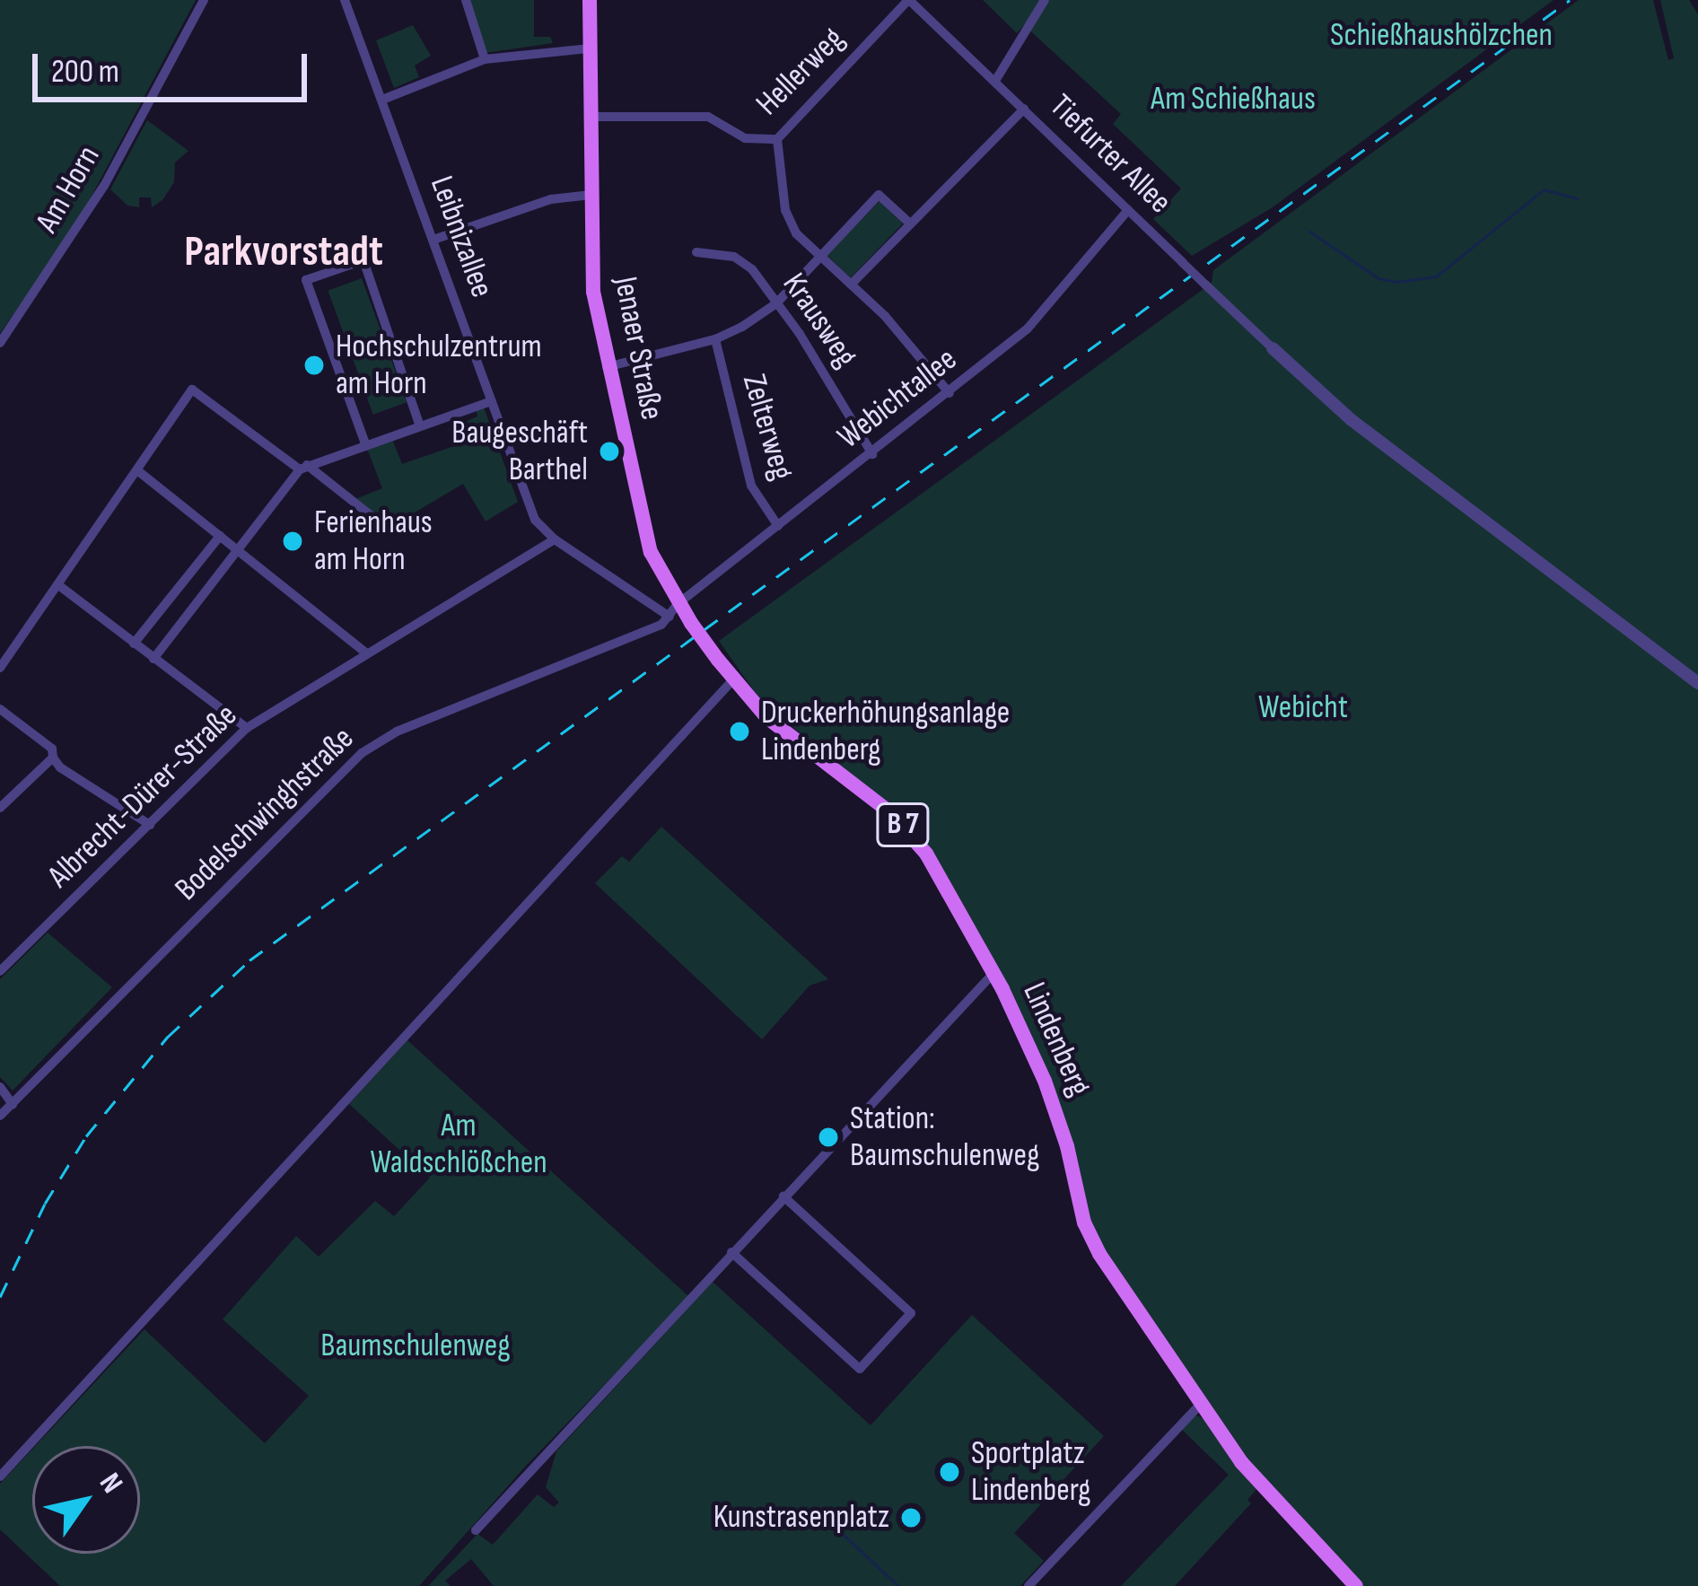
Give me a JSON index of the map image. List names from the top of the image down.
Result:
{
  "streets": {
    "main road": ["Jenaer Straße", "B 7", "Lindenberg"],
    "street": [
      "Hellerweg",
      "Tiefurter Allee",
      "Am Horn",
      "Leibnizallee",
      "Krausweg",
      "Webichtallee",
      "Zelterweg",
      "Albrecht-Dürer-Straße",
      "Bodelschwinghstraße"
    ]
  },
  "crossings": [
    ["Hellerweg", "Tiefurter Allee"],
    ["Hellerweg", "Jenaer Straße"],
    ["Tiefurter Allee", "Webichtallee"],
    ["Leibnizallee", "Jenaer Straße"],
    ["Leibnizallee", "Webichtallee"],
    ["Leibnizallee", "Albrecht-Dürer-Straße"],
    ["Leibnizallee", "Bodelschwinghstraße"],
    ["Krausweg", "Webichtallee"],
    ["Jenaer Straße", "Webichtallee"],
    ["Jenaer Straße", "Bodelschwinghstraße"],
    ["Jenaer Straße", "Lindenberg"],
    ["Webichtallee", "Zelterweg"],
    ["Webichtallee", "Bodelschwinghstraße"]
  ],
  "districts": ["Parkvorstadt"],
  "parks": [
    "Schießhaushölzchen",
    "Am Schießhaus",
    "Webicht",
    "Am Waldschlößchen",
    "Baumschulenweg"
  ],
  "places": [
    "Hochschulzentrum am Horn",
    "Baugeschäft Barthel",
    "Ferienhaus am Horn",
    "Druckerhöhungsanlage Lindenberg",
    "Station: Baumschulenweg",
    "Sportplatz Lindenberg",
    "Kunstrasenplatz"
  ],
  "scale_bar": "200 m",
  "north": "top right"
}
